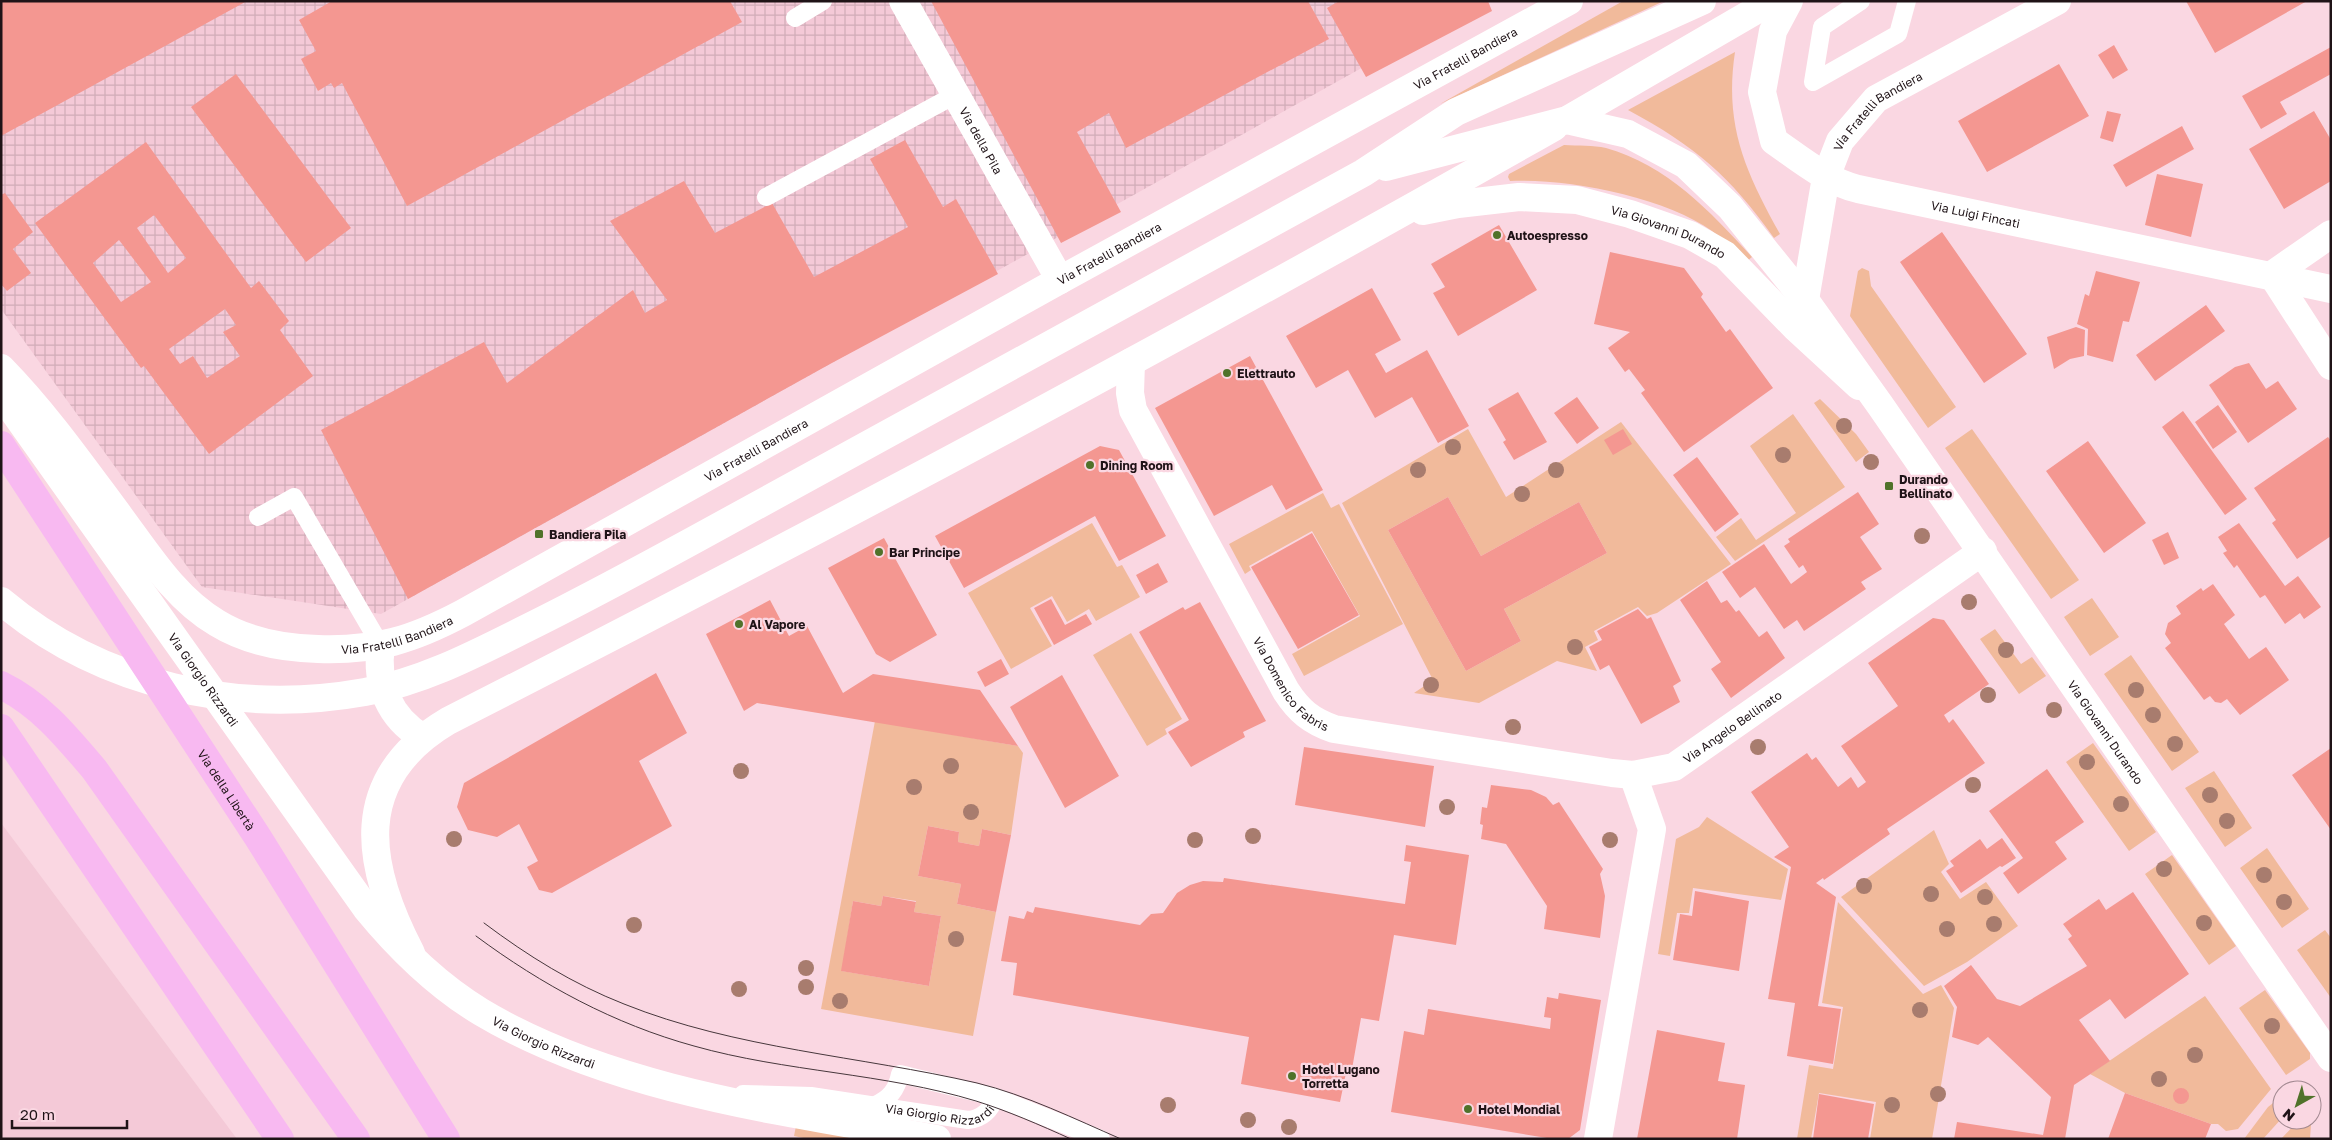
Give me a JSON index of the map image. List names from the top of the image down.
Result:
{
  "streets": {
    "highway": ["Via della Libertà"],
    "street": [
      "Via Fratelli Bandiera",
      "Via della Pila",
      "Via Luigi Fincati",
      "Via Giovanni Durando",
      "Via Giorgio Rizzardi",
      "Via Domenico Fabris",
      "Via Angelo Bellinato"
    ]
  },
  "crossings": [
    ["Via Fratelli Bandiera", "Via della Pila"],
    ["Via Fratelli Bandiera", "Via Luigi Fincati"],
    ["Via Fratelli Bandiera", "Via Giovanni Durando"],
    ["Via Giovanni Durando", "Via Angelo Bellinato"],
    ["Via Domenico Fabris", "Via Angelo Bellinato"]
  ],
  "places": {
    "other": [
      "Autoespresso",
      "Elettrauto",
      "Dining Room",
      "Bar Principe",
      "Al Vapore",
      "Hotel Lugano Torretta",
      "Hotel Mondial"
    ],
    "transit": ["Durando Bellinato", "Bandiera Pila"]
  },
  "scale_bar": "20 m",
  "north": "bottom left"
}
